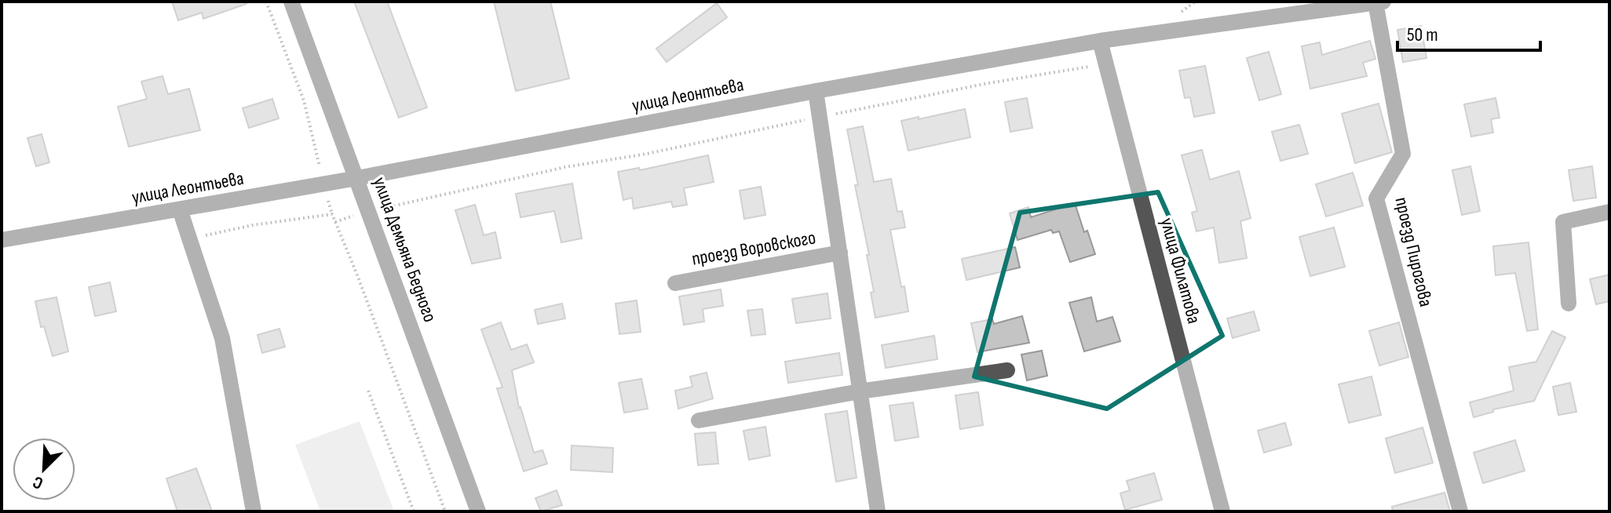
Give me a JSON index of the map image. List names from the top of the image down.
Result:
{
  "streets": {
    "street": [
      "улица Леонтьева",
      "проезд Воровского",
      "улица Демьяна Бедного",
      "проезд Пирогова",
      "улица Филатова"
    ]
  },
  "crossings": [
    ["улица Леонтьева", "проезд Воровского"],
    ["улица Леонтьева", "улица Демьяна Бедного"],
    ["улица Леонтьева", "проезд Пирогова"],
    ["улица Леонтьева", "улица Филатова"]
  ],
  "scale_bar": "50 m",
  "north": "bottom left"
}
